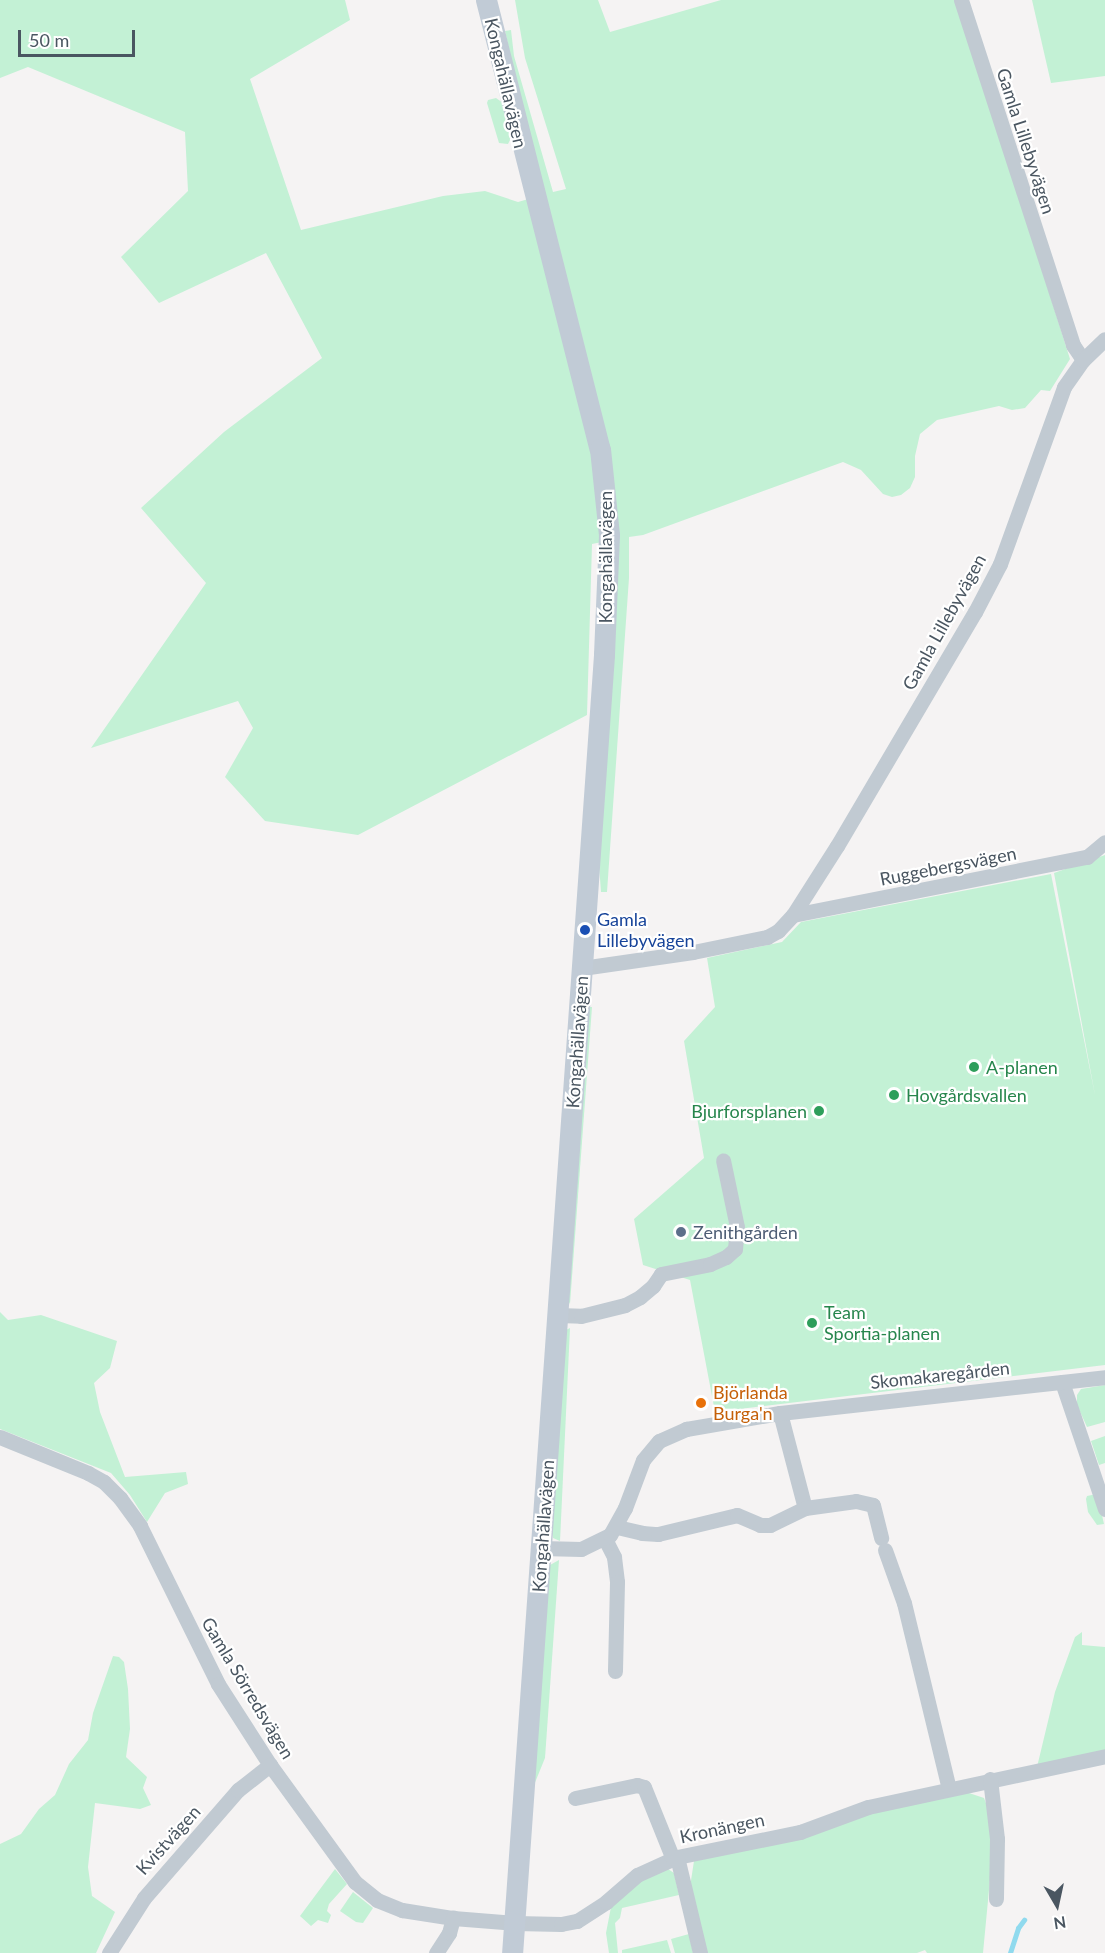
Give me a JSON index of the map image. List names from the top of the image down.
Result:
{
  "streets": {
    "street": [
      "Kongahällavägen",
      "Gamla Lillebyvägen",
      "Ruggebergsvägen",
      "Skomakaregården",
      "Gamla Sörredsvägen",
      "Kronängen",
      "Kvistvägen"
    ]
  },
  "crossings": [
    ["Kongahällavägen", "Gamla Lillebyvägen"],
    ["Kongahällavägen", "Skomakaregården"],
    ["Kongahällavägen", "Gamla Sörredsvägen"],
    ["Kongahällavägen", "Kronängen"],
    ["Gamla Lillebyvägen", "Ruggebergsvägen"],
    ["Gamla Sörredsvägen", "Kronängen"],
    ["Gamla Sörredsvägen", "Kvistvägen"]
  ],
  "places": [
    "Gamla Lillebyvägen",
    "A-planen",
    "Hovgårdsvallen",
    "Bjurforsplanen",
    "Zenithgården",
    "Team Sportia-planen",
    "Björlanda Burga'n"
  ],
  "scale_bar": "50 m",
  "north": "bottom"
}
